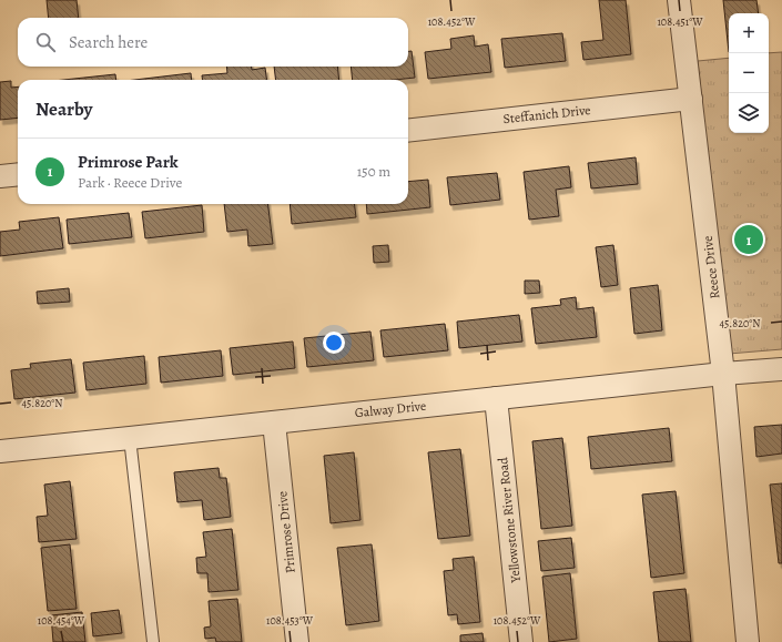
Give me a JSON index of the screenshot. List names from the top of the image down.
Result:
{
  "streets": {
    "street": [
      "Steffanich Drive",
      "Reece Drive",
      "Galway Drive",
      "Yellowstone River Road",
      "Primrose Drive"
    ]
  },
  "crossings": [
    ["Steffanich Drive", "Reece Drive"],
    ["Reece Drive", "Galway Drive"],
    ["Galway Drive", "Yellowstone River Road"],
    ["Galway Drive", "Primrose Drive"]
  ],
  "page": {
    "map_buttons": ["+", "−"],
    "search": "Search here",
    "heading": "Nearby",
    "list": [
      {
        "mark": "1",
        "name": "Primrose Park",
        "note": "Park · Reece Drive",
        "value": "150 m"
      }
    ],
    "pins": "1"
  },
  "coordinates": [
    "108.452°W",
    "108.451°W",
    "45.820°N",
    "108.454°W",
    "108.453°W"
  ]
}
